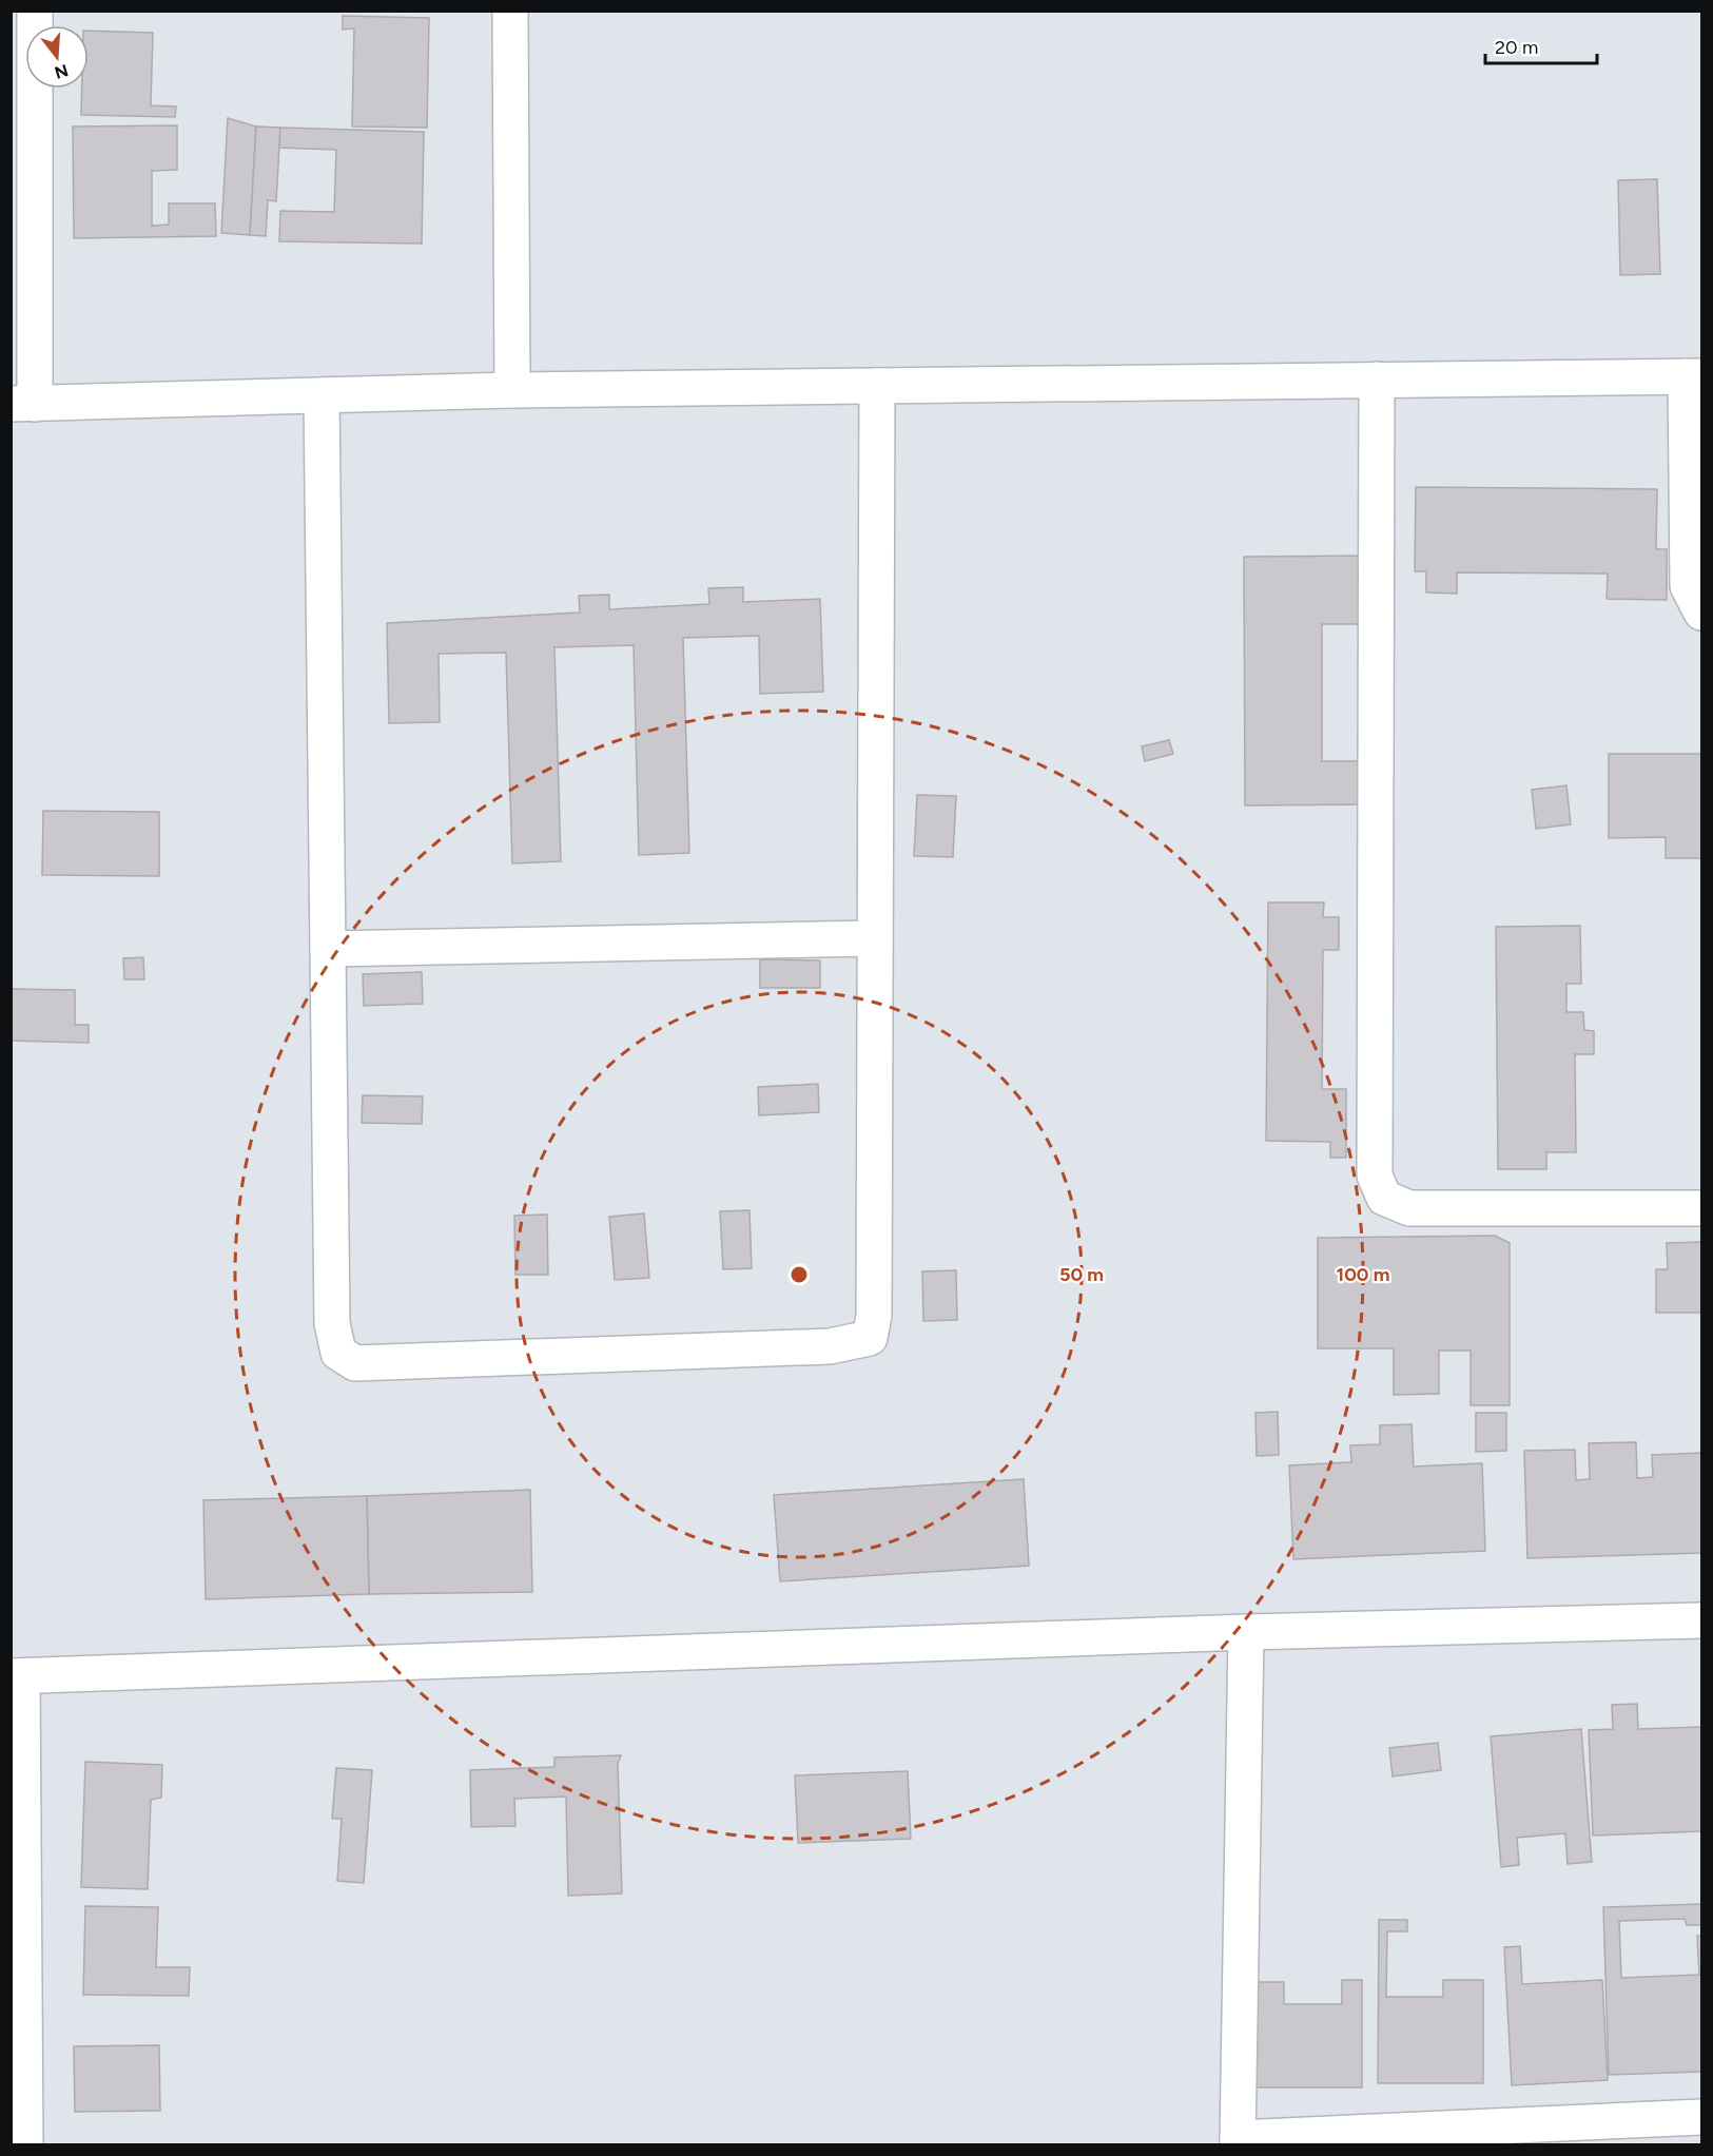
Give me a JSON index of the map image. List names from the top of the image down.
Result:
{
  "scale_bar": "20 m",
  "north": "bottom",
  "rings": ["50 m", "100 m"]
}
